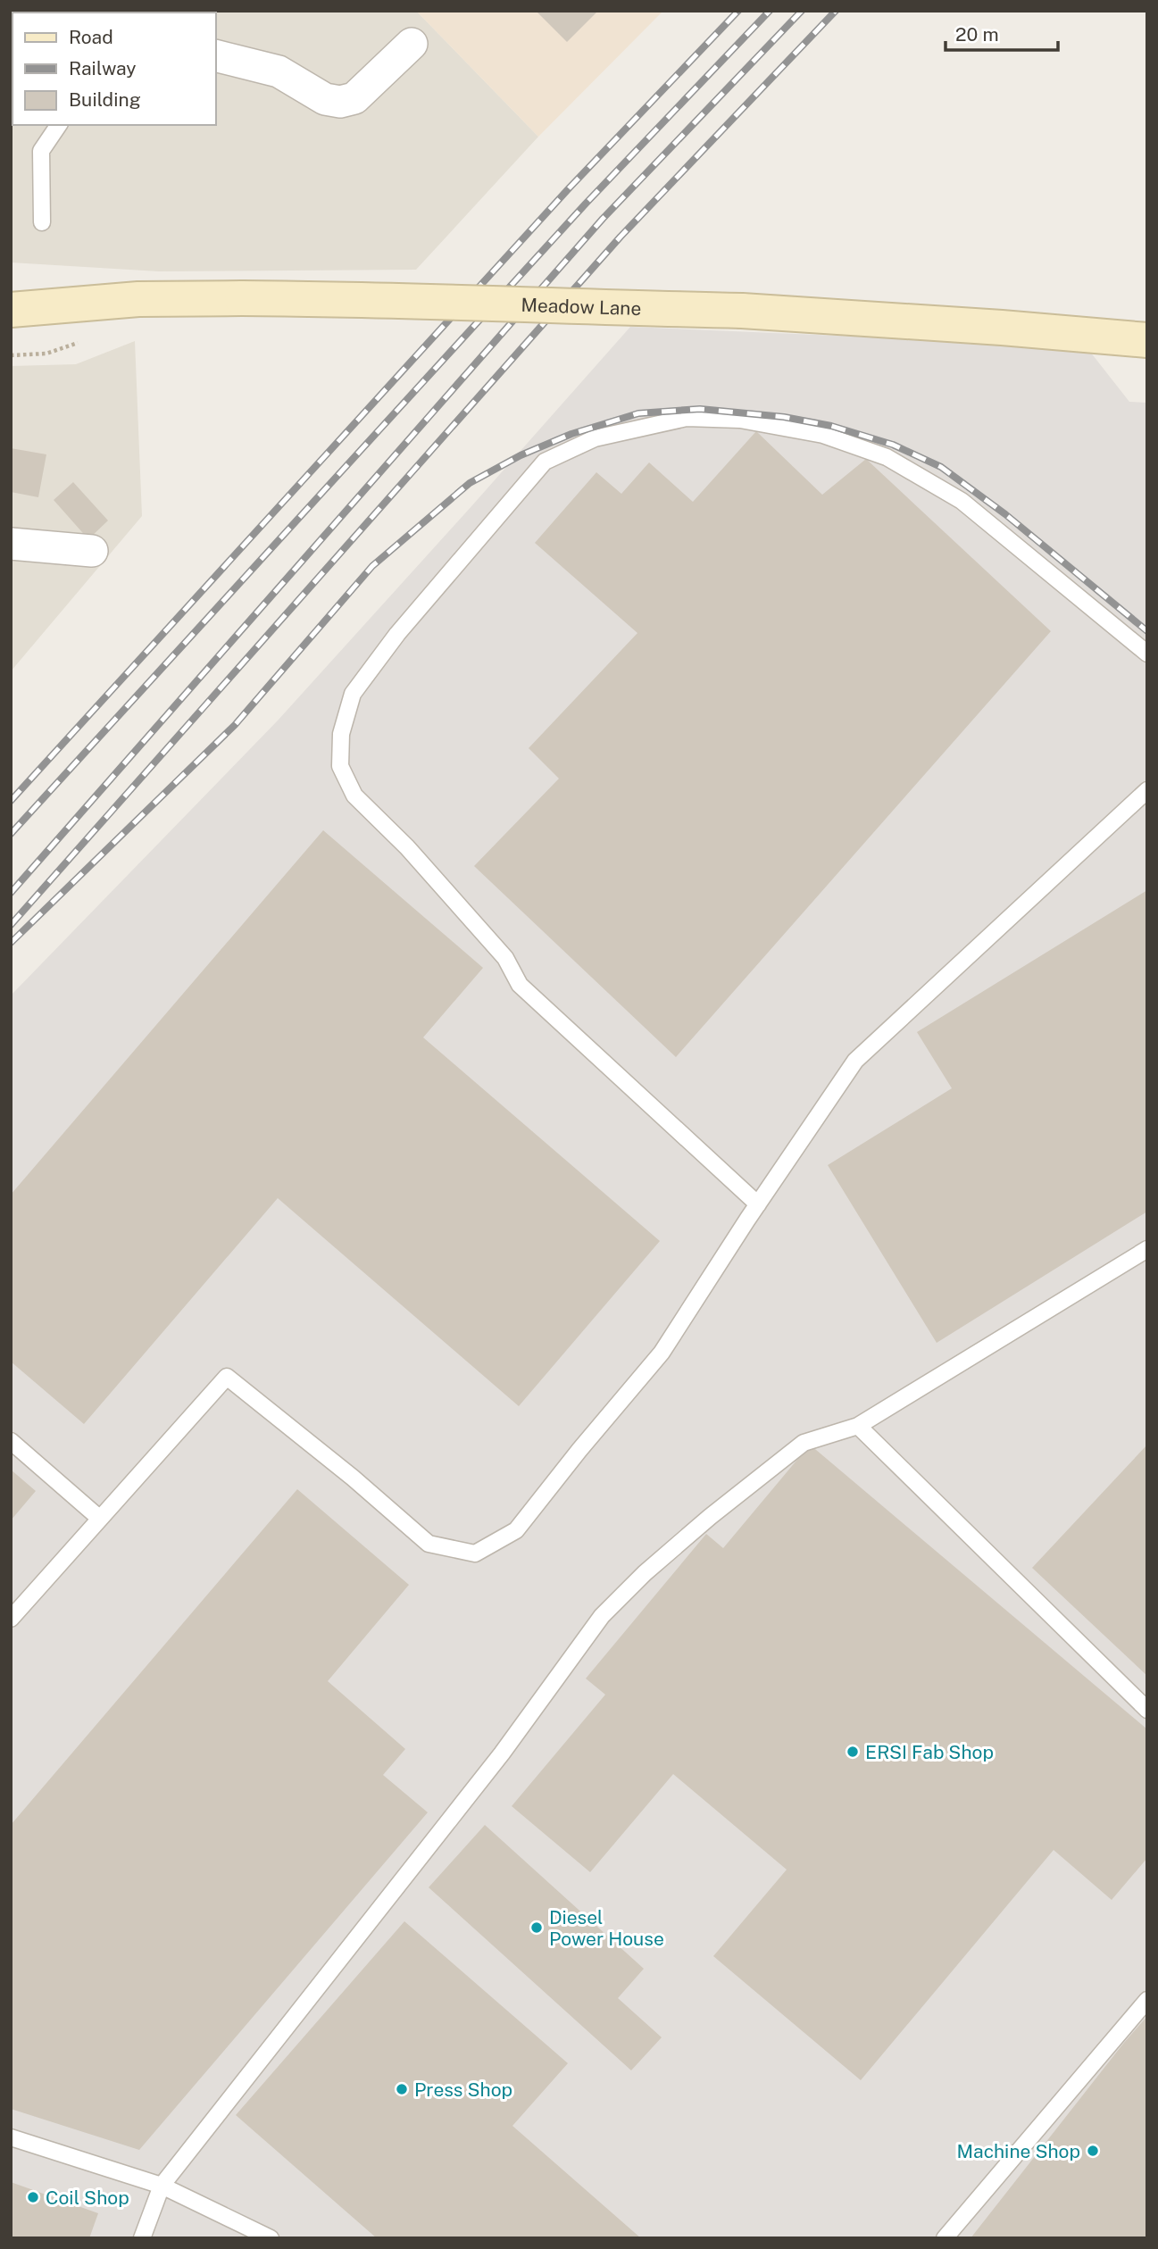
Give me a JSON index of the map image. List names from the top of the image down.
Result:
{
  "streets": {
    "street": ["Meadow Lane"]
  },
  "places": [
    "ERSI Fab Shop",
    "Diesel Power House",
    "Press Shop",
    "Machine Shop",
    "Coil Shop"
  ],
  "legend": ["Road", "Railway", "Building"],
  "scale_bar": "20 m"
}
